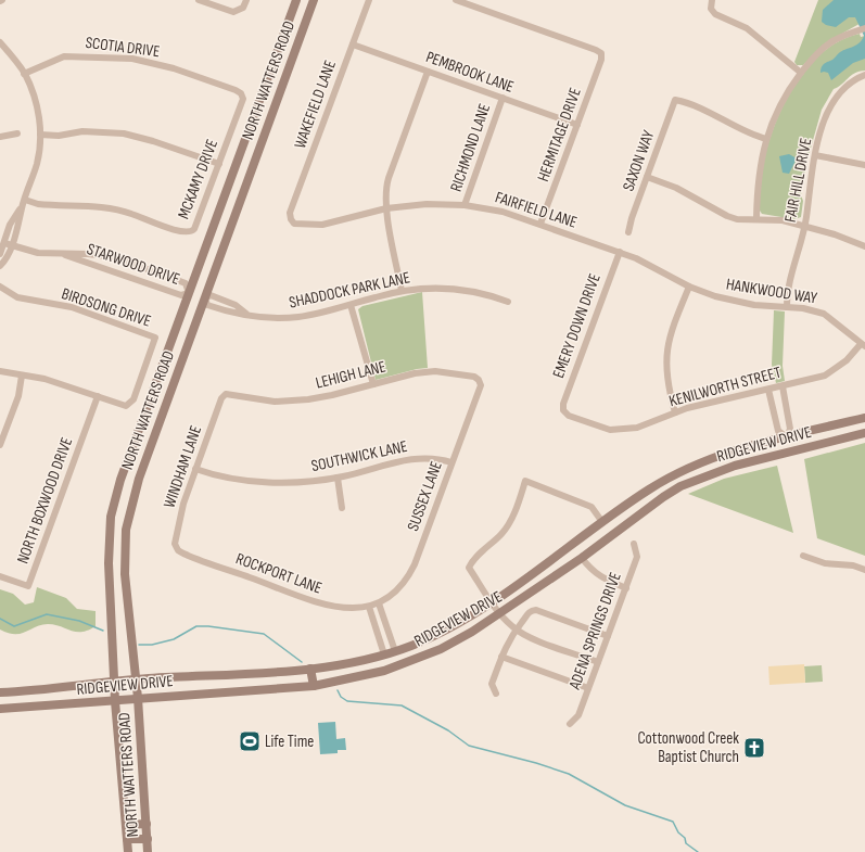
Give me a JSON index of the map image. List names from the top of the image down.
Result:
{
  "streets": {
    "main road": ["NORTH WATTERS ROAD", "RIDGEVIEW DRIVE"],
    "street": [
      "SCOTIA DRIVE",
      "PEMBROOK LANE",
      "WAKEFIELD LANE",
      "HERMITAGE DRIVE",
      "RICHMOND LANE",
      "SAXON WAY",
      "MCKAMY DRIVE",
      "FAIR HILL DRIVE",
      "FAIRFIELD LANE",
      "STARWOOD DRIVE",
      "SHADDOCK PARK LANE",
      "HANKWOOD WAY",
      "BIRDSONG DRIVE",
      "EMERY DOWN DRIVE",
      "LEHIGH LANE",
      "KENILWORTH STREET",
      "SOUTHWICK LANE",
      "WINDHAM LANE",
      "SUSSEX LANE",
      "NORTH BOXWOOD DRIVE",
      "ROCKPORT LANE",
      "ADENA SPRINGS DRIVE"
    ]
  },
  "crossings": [
    ["SCOTIA DRIVE", "MCKAMY DRIVE"],
    ["PEMBROOK LANE", "WAKEFIELD LANE"],
    ["PEMBROOK LANE", "HERMITAGE DRIVE"],
    ["PEMBROOK LANE", "RICHMOND LANE"],
    ["NORTH WATTERS ROAD", "STARWOOD DRIVE"],
    ["NORTH WATTERS ROAD", "SHADDOCK PARK LANE"],
    ["NORTH WATTERS ROAD", "RIDGEVIEW DRIVE"],
    ["WAKEFIELD LANE", "FAIRFIELD LANE"],
    ["HERMITAGE DRIVE", "FAIRFIELD LANE"],
    ["RICHMOND LANE", "FAIRFIELD LANE"],
    ["FAIR HILL DRIVE", "HANKWOOD WAY"],
    ["FAIRFIELD LANE", "HANKWOOD WAY"],
    ["FAIRFIELD LANE", "EMERY DOWN DRIVE"],
    ["HANKWOOD WAY", "EMERY DOWN DRIVE"],
    ["HANKWOOD WAY", "KENILWORTH STREET"],
    ["BIRDSONG DRIVE", "NORTH BOXWOOD DRIVE"],
    ["EMERY DOWN DRIVE", "KENILWORTH STREET"],
    ["LEHIGH LANE", "WINDHAM LANE"],
    ["LEHIGH LANE", "SUSSEX LANE"],
    ["SOUTHWICK LANE", "WINDHAM LANE"],
    ["SOUTHWICK LANE", "SUSSEX LANE"],
    ["WINDHAM LANE", "ROCKPORT LANE"],
    ["SUSSEX LANE", "ROCKPORT LANE"]
  ],
  "places": {
    "sports": ["Life Time"],
    "church": ["Cottonwood Creek Baptist Church"]
  }
}
